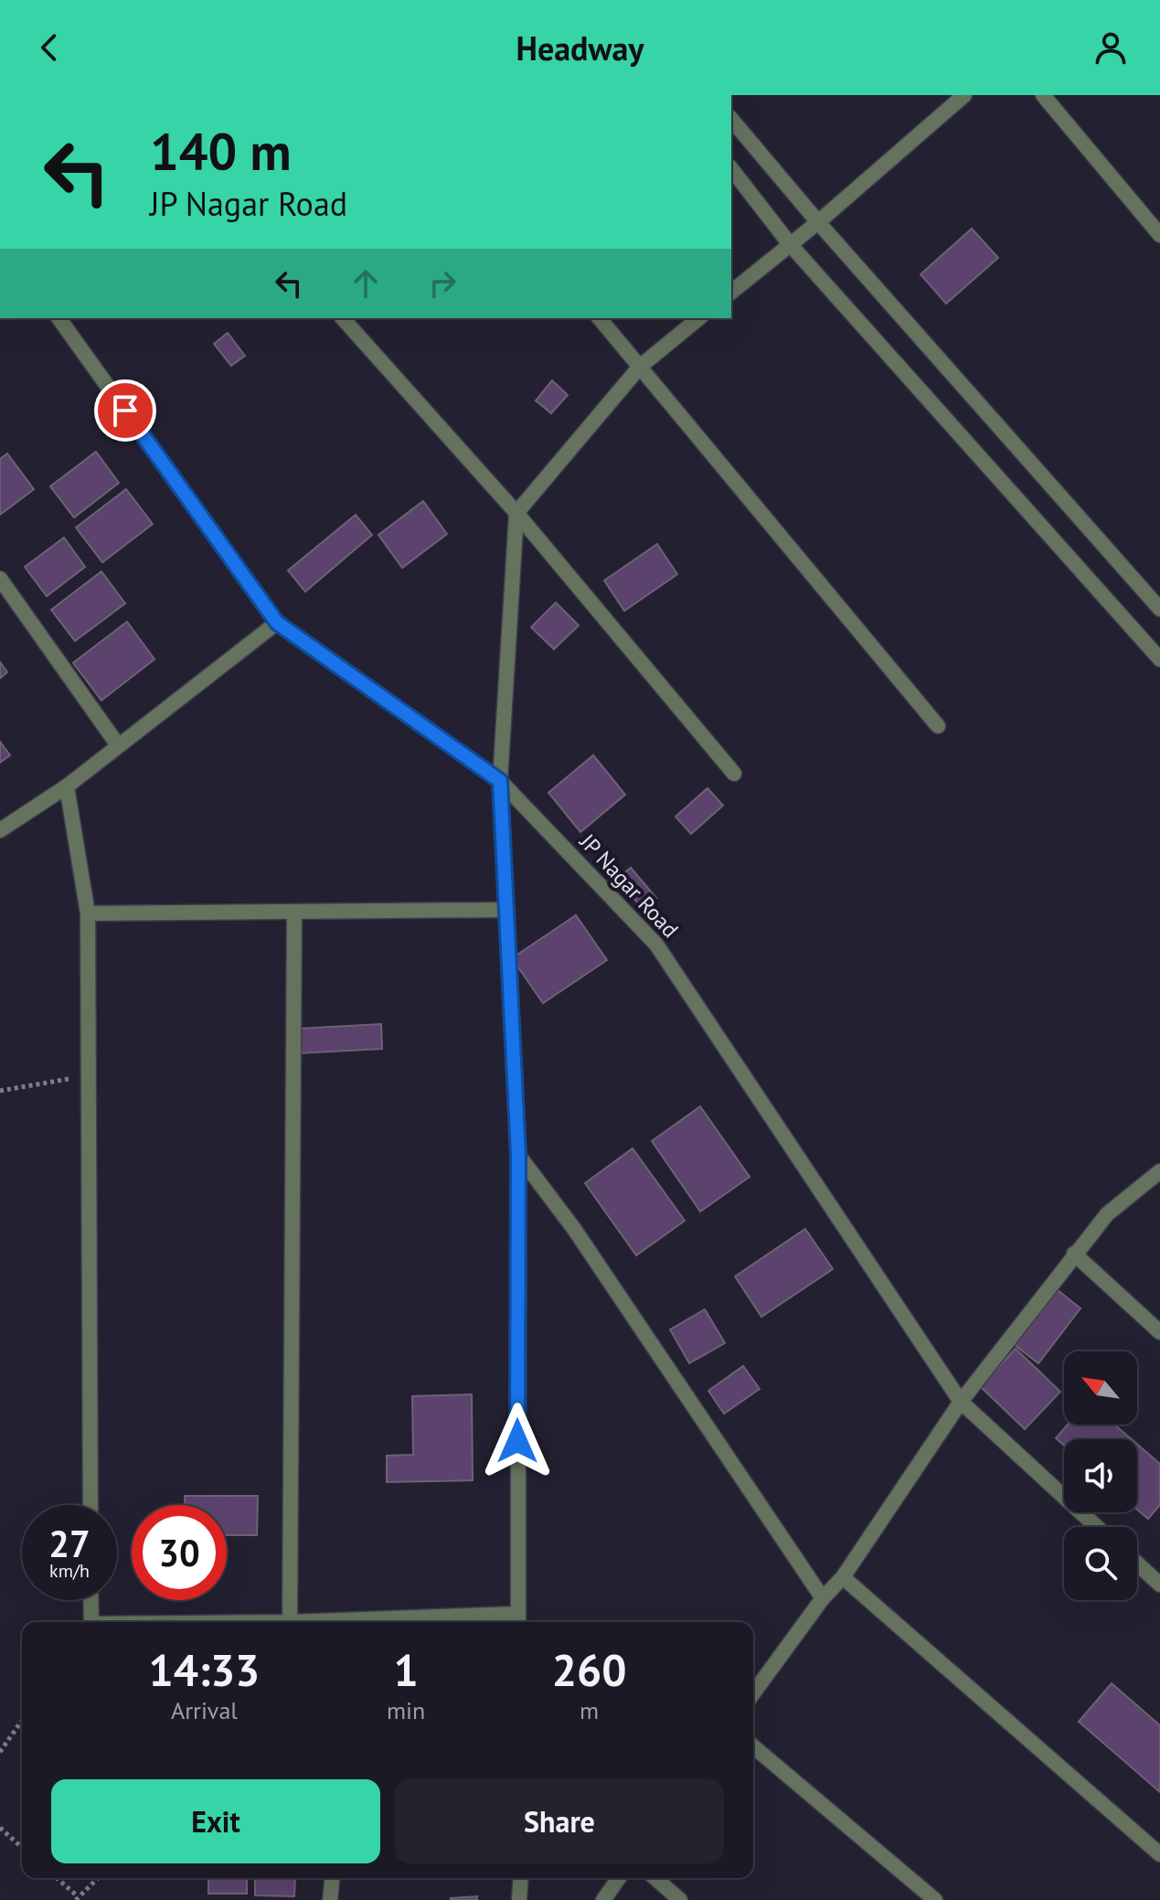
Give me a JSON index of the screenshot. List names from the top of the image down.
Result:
{
  "streets": {
    "street": ["JP Nagar Road"]
  },
  "north": "top left",
  "page": {
    "header": "Headway",
    "turn": ["140 m", "JP Nagar Road"],
    "speed": "27 km/h",
    "limit": "30",
    "eta": [
      "14:33",
      "Arrival",
      "1",
      "min",
      "260",
      "m"
    ],
    "buttons": ["Exit", "Share"]
  }
}
